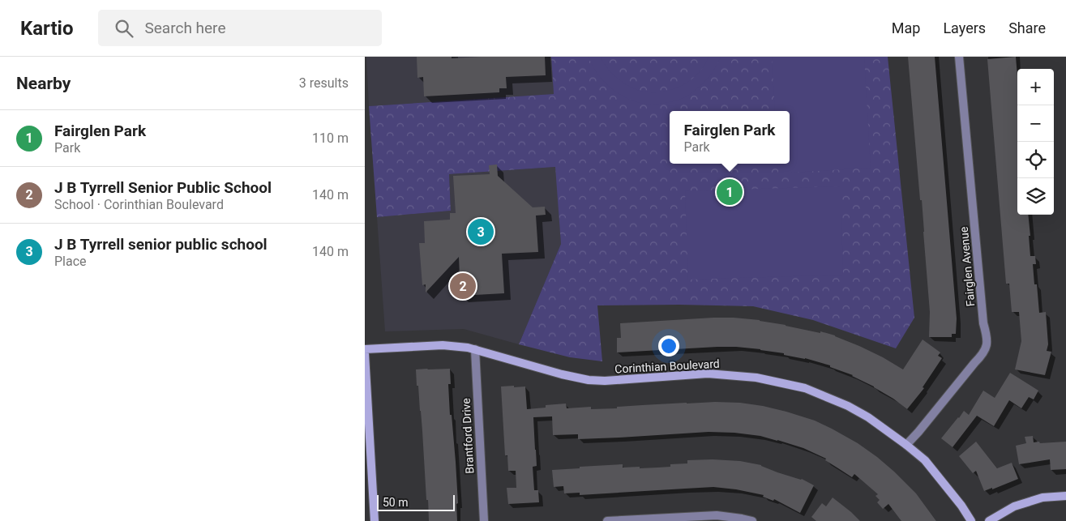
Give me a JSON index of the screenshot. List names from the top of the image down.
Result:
{
  "streets": {
    "street": ["Fairglen Avenue", "Corinthian Boulevard", "Brantford Drive"]
  },
  "crossings": [
    ["Fairglen Avenue", "Corinthian Boulevard"],
    ["Corinthian Boulevard", "Brantford Drive"]
  ],
  "scale_bar": "50 m",
  "page": {
    "header": "Kartio",
    "search": "Search here",
    "nav": ["Map", "Layers", "Share"],
    "heading": ["Nearby", "3 results"],
    "map_buttons": ["+", "−"],
    "list": [
      {
        "mark": "1",
        "name": "Fairglen Park",
        "note": "Park",
        "value": "110 m"
      },
      {
        "mark": "2",
        "name": "J B Tyrrell Senior Public School",
        "note": "School · Corinthian Boulevard",
        "value": "140 m"
      },
      {
        "mark": "3",
        "name": "J B Tyrrell senior public school",
        "note": "Place",
        "value": "140 m"
      }
    ],
    "popup": ["Fairglen Park", "Park"],
    "pins": ["1", "3", "2"],
    "scale": "50 m"
  }
}
